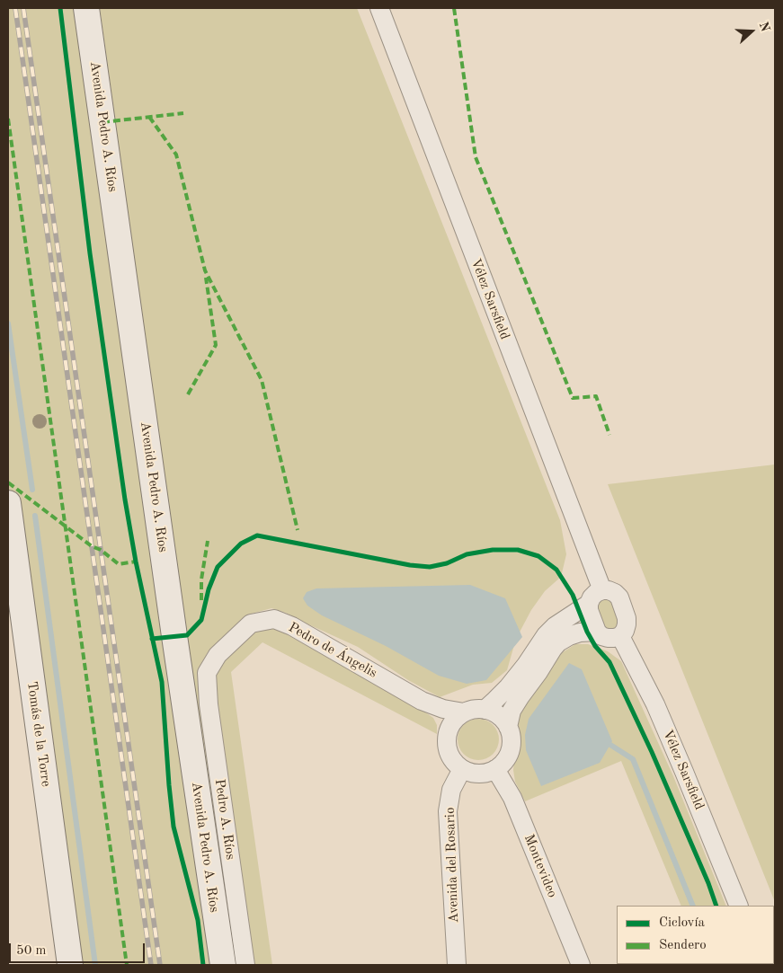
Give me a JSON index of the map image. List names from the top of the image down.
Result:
{
  "streets": {
    "main road": ["Avenida Pedro A. Ríos", "Tomás de la Torre"],
    "street": [
      "Vélez Sarsfield",
      "Pedro de Ángelis",
      "Pedro A. Ríos",
      "Avenida del Rosario",
      "Montevideo"
    ]
  },
  "crossings": [
    ["Pedro de Ángelis", "Pedro A. Ríos"],
    ["Pedro de Ángelis", "Avenida del Rosario"],
    ["Pedro de Ángelis", "Montevideo"],
    ["Avenida del Rosario", "Montevideo"]
  ],
  "legend": ["Ciclovía", "Sendero"],
  "scale_bar": "50 m",
  "north": "right"
}
